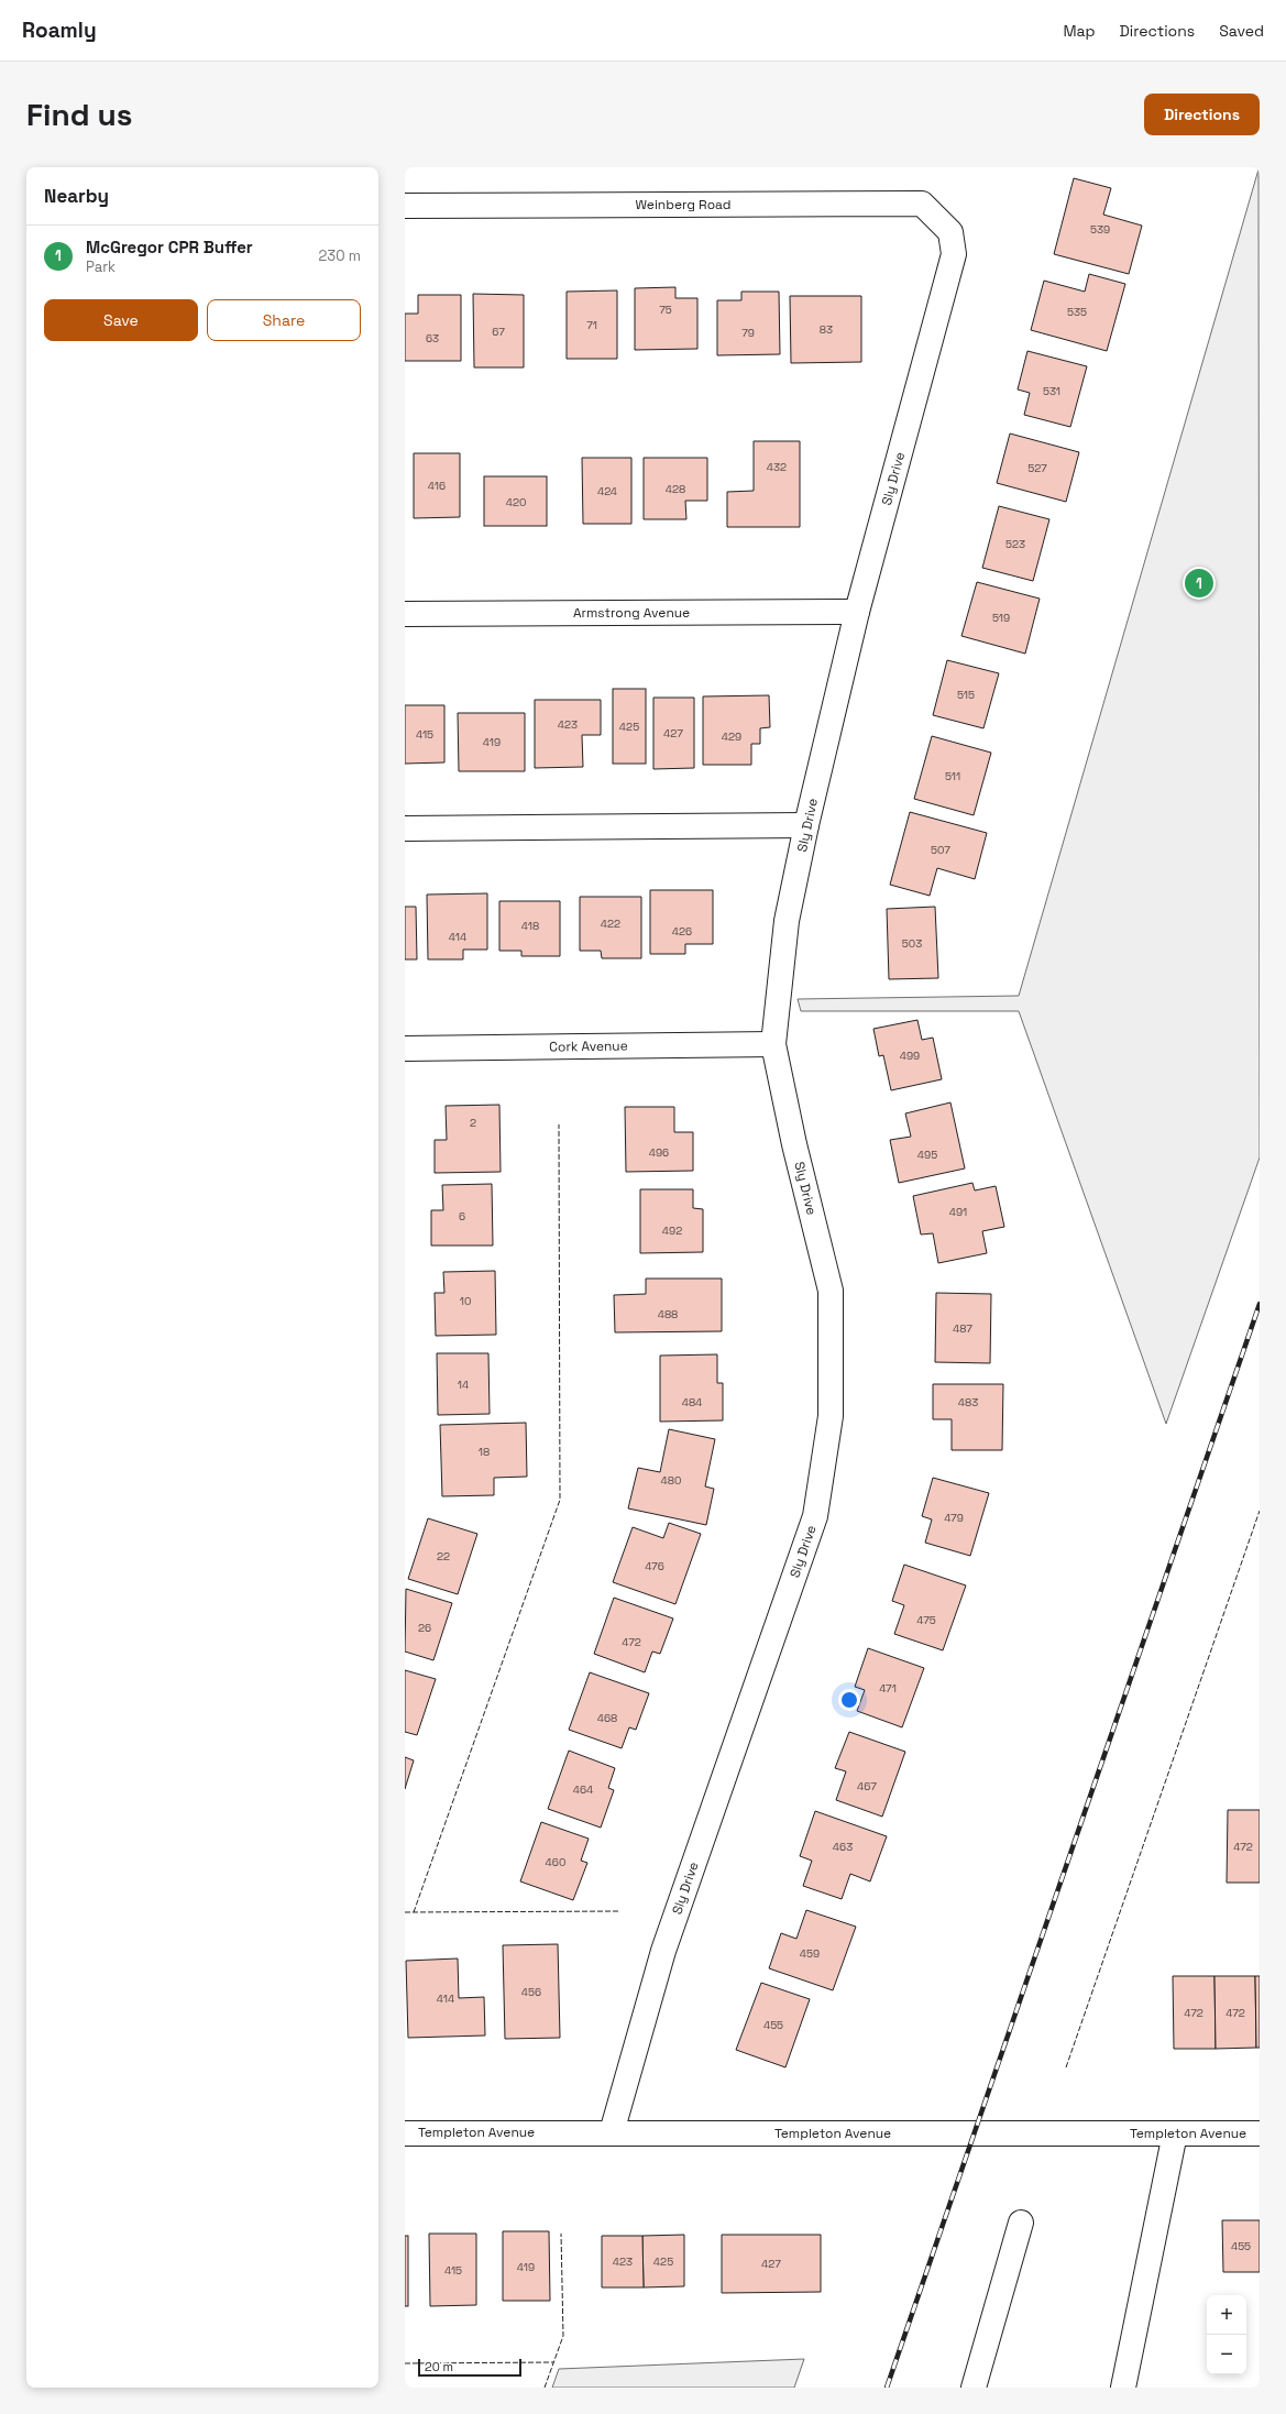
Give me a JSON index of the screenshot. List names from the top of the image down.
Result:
{
  "streets": {
    "street": [
      "Weinberg Road",
      "Sly Drive",
      "Armstrong Avenue",
      "Cork Avenue",
      "Templeton Avenue"
    ]
  },
  "crossings": [
    ["Weinberg Road", "Sly Drive"],
    ["Sly Drive", "Armstrong Avenue"],
    ["Sly Drive", "Cork Avenue"],
    ["Sly Drive", "Templeton Avenue"]
  ],
  "house_numbers": [
    "539",
    "75",
    "535",
    "71",
    "83",
    "67",
    "79",
    "63",
    "531",
    "432",
    "527",
    "416",
    "428",
    "424",
    "420",
    "523",
    "519",
    "515",
    "423",
    "425",
    "427",
    "415",
    "429",
    "419",
    "511",
    "507",
    "422",
    "418",
    "426",
    "414",
    "503",
    "499",
    "2",
    "496",
    "495",
    "491",
    "6",
    "492",
    "10",
    "488",
    "487",
    "14",
    "484",
    "483",
    "18",
    "480",
    "479",
    "22",
    "476",
    "475",
    "26",
    "472",
    "471",
    "468",
    "467",
    "464",
    "463",
    "472",
    "460",
    "459",
    "456",
    "414",
    "472",
    "472",
    "455",
    "455",
    "423",
    "425",
    "427",
    "419",
    "415"
  ],
  "scale_bar": "20 m",
  "page": {
    "header": "Roamly",
    "nav": ["Map", "Directions", "Saved"],
    "buttons": [
      "Directions",
      ["Save", "Share"]
    ],
    "title": "Find us",
    "heading": "Nearby",
    "list": [
      {
        "mark": "1",
        "name": "McGregor CPR Buffer",
        "note": "Park",
        "value": "230 m"
      }
    ],
    "pins": "1",
    "map_buttons": ["+", "−"],
    "scale": "20 m"
  }
}
